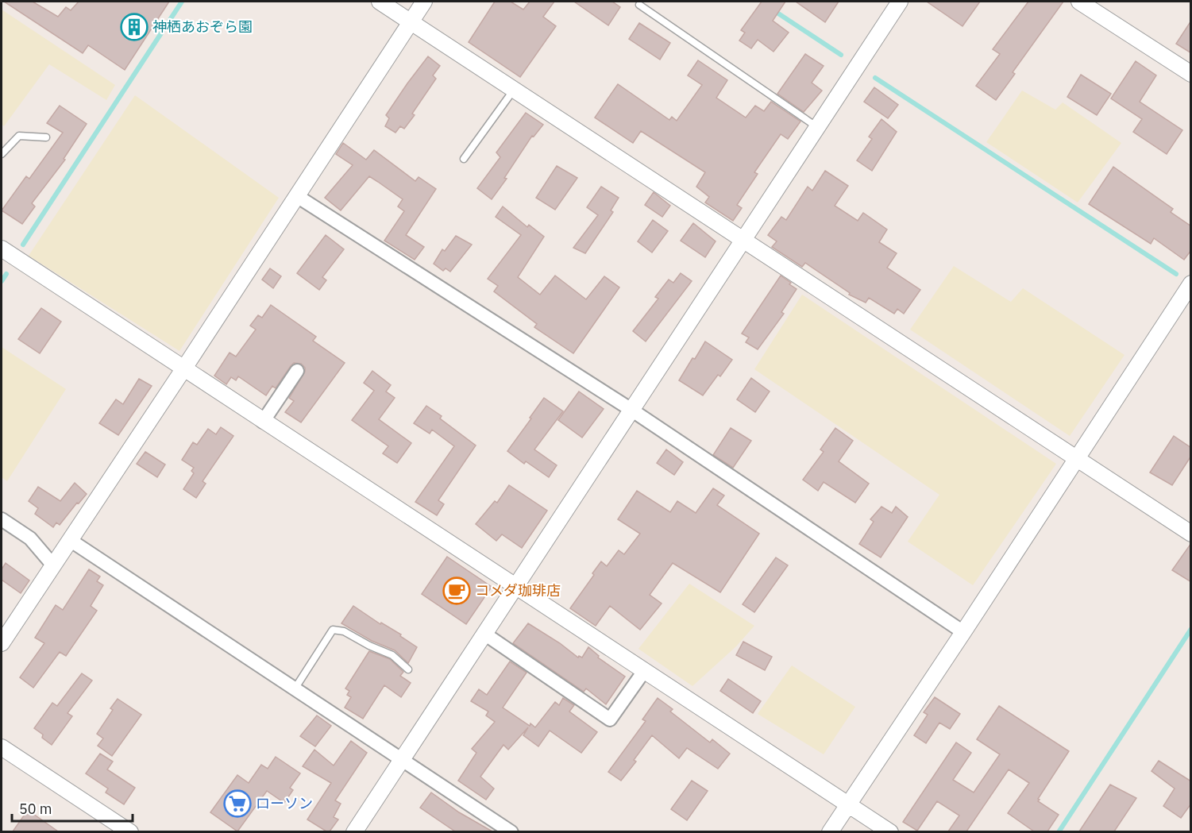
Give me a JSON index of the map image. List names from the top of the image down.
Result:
{
  "places": {
    "building": ["神栖あおぞら園"],
    "cafe": ["コメダ珈琲店"],
    "supermarket": ["ローソン"]
  },
  "scale_bar": "50 m"
}
